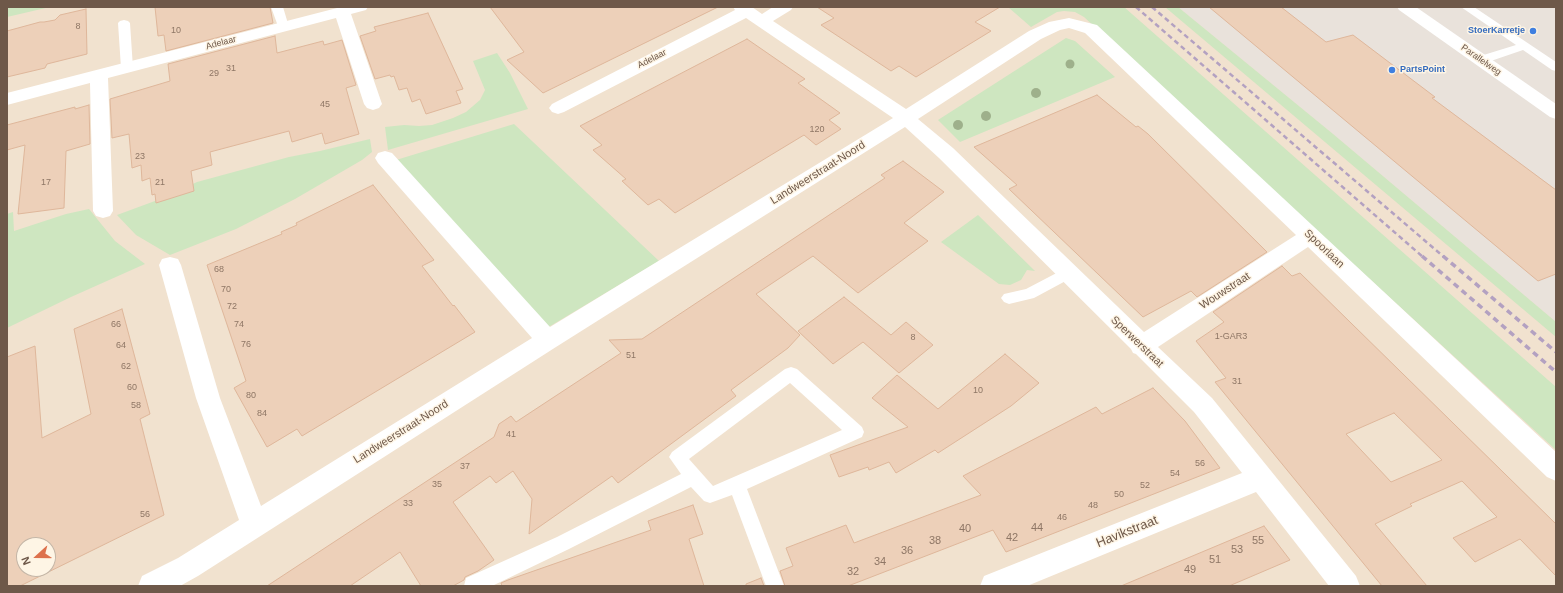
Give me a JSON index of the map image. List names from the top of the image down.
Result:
{
  "streets": {
    "street": [
      "Adelaar",
      "Parallelweg",
      "Landweerstraat-Noord",
      "Spoorlaan",
      "Wouwstraat",
      "Sperwerstraat",
      "Havikstraat"
    ]
  },
  "crossings": [
    ["Adelaar", "Landweerstraat-Noord"],
    ["Adelaar", "Sperwerstraat"],
    ["Landweerstraat-Noord", "Spoorlaan"],
    ["Landweerstraat-Noord", "Sperwerstraat"],
    ["Spoorlaan", "Wouwstraat"],
    ["Wouwstraat", "Sperwerstraat"],
    ["Sperwerstraat", "Havikstraat"]
  ],
  "places": ["StoerKarretje", "PartsPoint"],
  "house_numbers": [
    "8",
    "10",
    "31",
    "29",
    "45",
    "120",
    "23",
    "17",
    "21",
    "68",
    "70",
    "72",
    "66",
    "74",
    "1-GAR3",
    "8",
    "76",
    "64",
    "51",
    "62",
    "31",
    "60",
    "10",
    "80",
    "58",
    "84",
    "41",
    "56",
    "37",
    "54",
    "35",
    "52",
    "50",
    "33",
    "48",
    "56",
    "46",
    "44",
    "40",
    "42",
    "38",
    "55",
    "53",
    "36",
    "51",
    "34",
    "49",
    "32"
  ],
  "north": "left"
}
